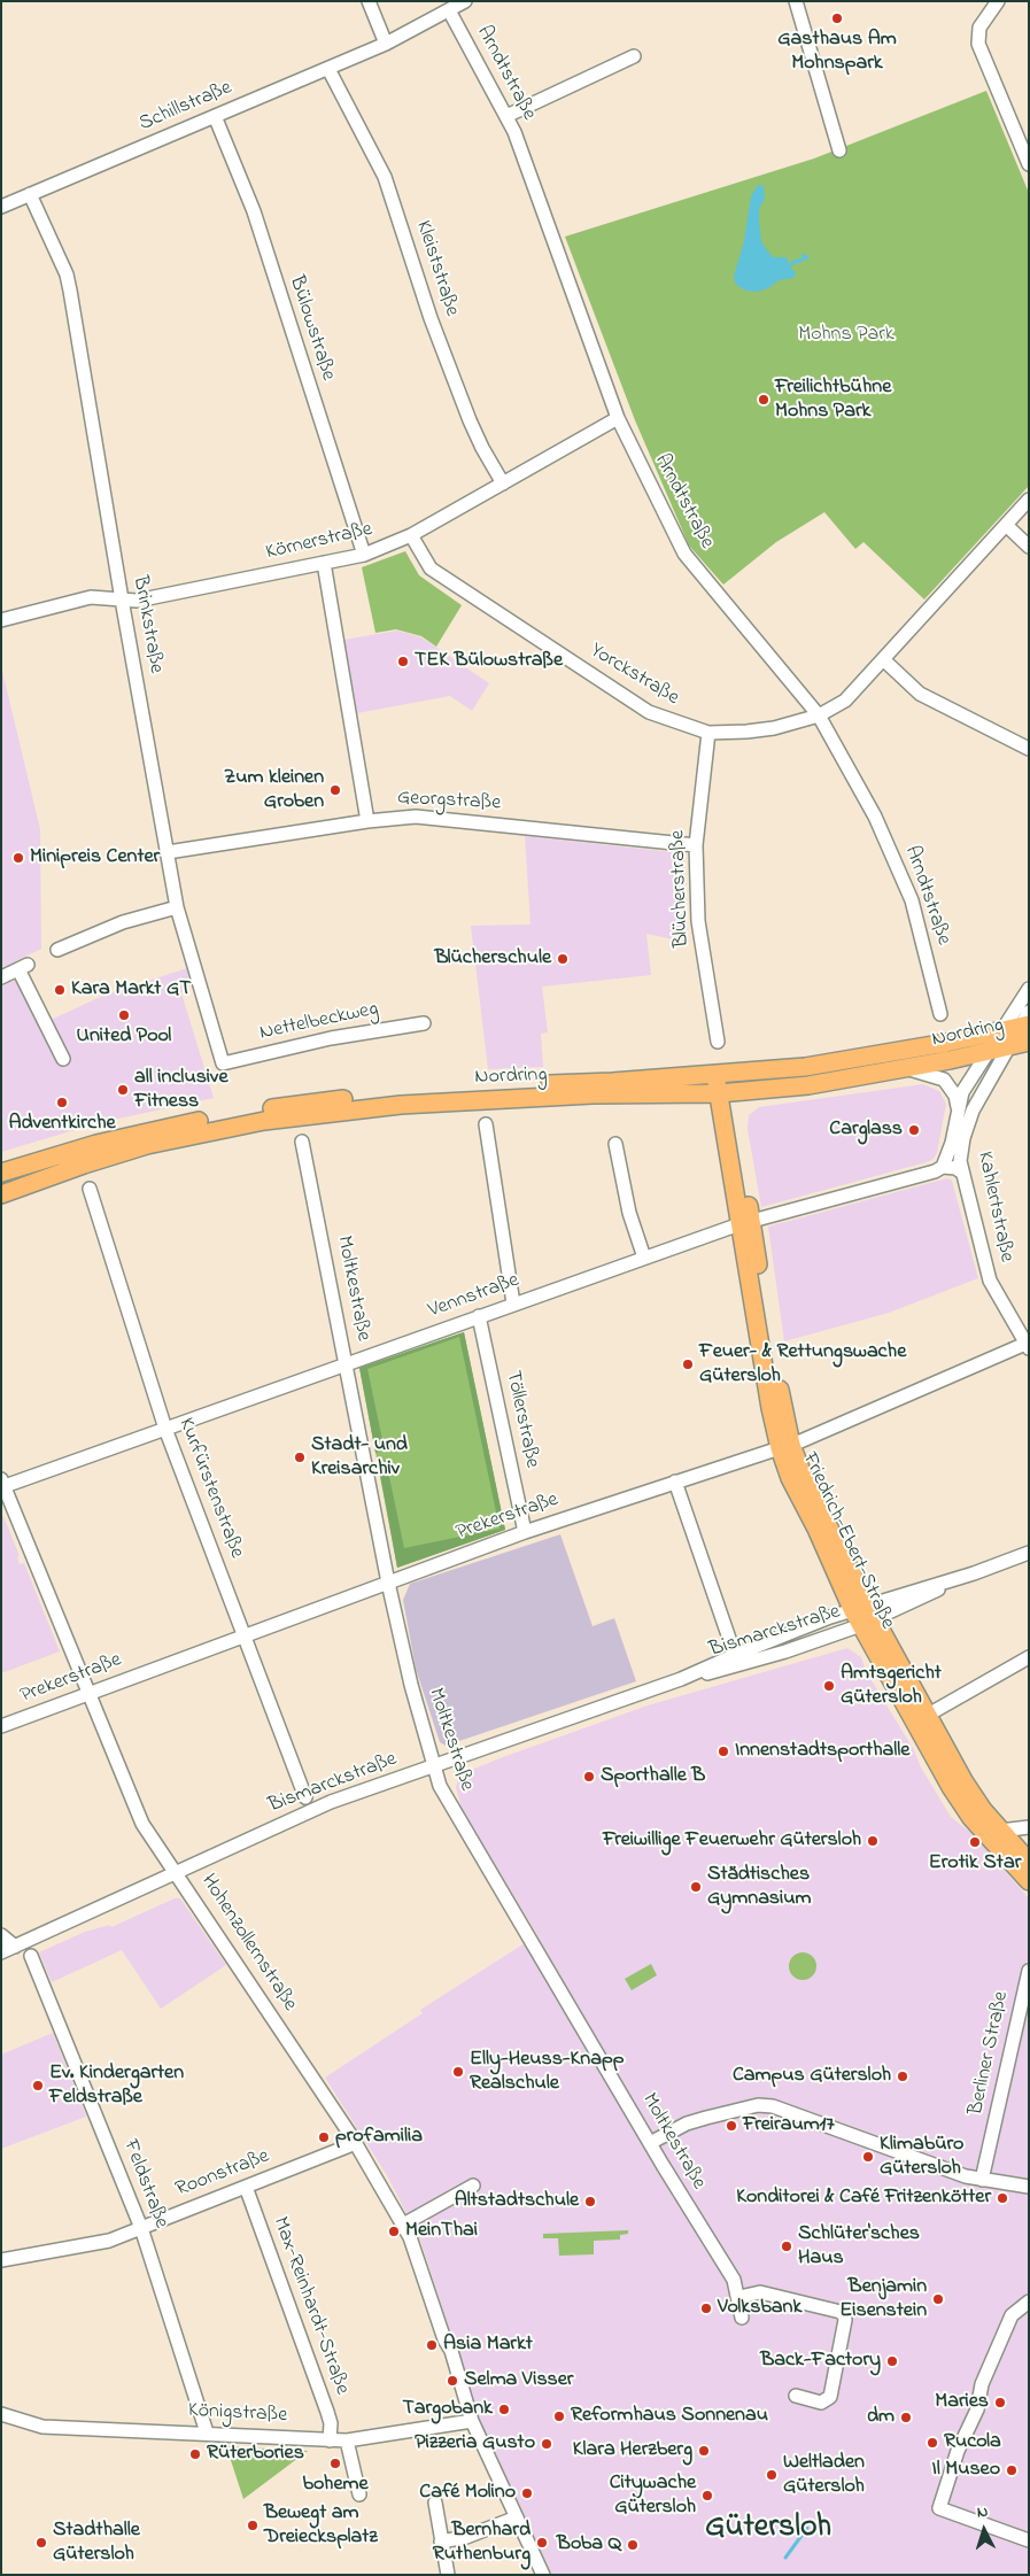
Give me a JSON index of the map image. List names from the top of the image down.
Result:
{
  "streets": {
    "main road": ["Nordring", "Friedrich-Ebert-Straße"],
    "street": [
      "Arndtstraße",
      "Schillstraße",
      "Kleiststraße",
      "Bülowstraße",
      "Körnerstraße",
      "Brinkstraße",
      "Yorckstraße",
      "Georgstraße",
      "Blücherstraße",
      "Nettelbeckweg",
      "Kahlertstraße",
      "Moltkestraße",
      "Vennstraße",
      "Töllerstraße",
      "Kurfürstenstraße",
      "Prekerstraße",
      "Bismarckstraße",
      "Hohenzollernstraße",
      "Berliner Straße",
      "Roonstraße",
      "Feldstraße",
      "Max-Reinhardt-Straße",
      "Königstraße"
    ]
  },
  "crossings": [
    ["Arndtstraße", "Schillstraße"],
    ["Arndtstraße", "Körnerstraße"],
    ["Arndtstraße", "Yorckstraße"],
    ["Schillstraße", "Kleiststraße"],
    ["Schillstraße", "Bülowstraße"],
    ["Schillstraße", "Brinkstraße"],
    ["Kleiststraße", "Körnerstraße"],
    ["Bülowstraße", "Körnerstraße"],
    ["Körnerstraße", "Brinkstraße"],
    ["Körnerstraße", "Yorckstraße"],
    ["Brinkstraße", "Georgstraße"],
    ["Brinkstraße", "Nettelbeckweg"],
    ["Yorckstraße", "Blücherstraße"],
    ["Georgstraße", "Blücherstraße"],
    ["Nordring", "Kahlertstraße"],
    ["Nordring", "Friedrich-Ebert-Straße"],
    ["Kahlertstraße", "Vennstraße"],
    ["Kahlertstraße", "Prekerstraße"],
    ["Moltkestraße", "Vennstraße"],
    ["Moltkestraße", "Prekerstraße"],
    ["Moltkestraße", "Bismarckstraße"],
    ["Vennstraße", "Töllerstraße"],
    ["Vennstraße", "Kurfürstenstraße"],
    ["Vennstraße", "Friedrich-Ebert-Straße"],
    ["Vennstraße", "Hohenzollernstraße"],
    ["Töllerstraße", "Prekerstraße"],
    ["Kurfürstenstraße", "Prekerstraße"],
    ["Prekerstraße", "Friedrich-Ebert-Straße"],
    ["Prekerstraße", "Hohenzollernstraße"],
    ["Friedrich-Ebert-Straße", "Bismarckstraße"],
    ["Bismarckstraße", "Hohenzollernstraße"],
    ["Hohenzollernstraße", "Roonstraße"],
    ["Hohenzollernstraße", "Königstraße"],
    ["Roonstraße", "Feldstraße"],
    ["Roonstraße", "Max-Reinhardt-Straße"],
    ["Feldstraße", "Königstraße"],
    ["Max-Reinhardt-Straße", "Königstraße"]
  ],
  "districts": ["Gütersloh"],
  "parks": ["Mohns Park"],
  "places": [
    "Gasthaus Am Mohnspark",
    "Freilichtbühne Mohns Park",
    "TEK Bülowstraße",
    "Zum kleinen Groben",
    "Minipreis Center",
    "Blücherschule",
    "Kara Markt GT",
    "United Pool",
    "all inclusive Fitness",
    "Adventkirche",
    "Carglass",
    "Feuer- & Rettungswache Gütersloh",
    "Stadt- und Kreisarchiv",
    "Amtsgericht Gütersloh",
    "Innenstadtsporthalle",
    "Sporthalle B",
    "Freiwillige Feuerwehr Gütersloh",
    "Erotik Star",
    "Städtisches Gymnasium",
    "Elly-Heuss-Knapp Realschule",
    "Campus Gütersloh",
    "Ev. Kindergarten Feldstraße",
    "Freiraum17",
    "profamilia",
    "Klimabüro Gütersloh",
    "Konditorei & Café Fritzenkötter",
    "Altstadtschule",
    "MeinThai",
    "Schlüter'sches Haus",
    "Benjamin Eisenstein",
    "Volksbank",
    "Asia Markt",
    "Back-Factory",
    "Selma Visser",
    "Maries",
    "Targobank",
    "Reformhaus Sonnenau",
    "dm",
    "Rucola",
    "Pizzeria Gusto",
    "Klara Herzberg",
    "Rüterbories",
    "boheme",
    "Il Museo",
    "Weltladen Gütersloh",
    "Café Molino",
    "Citywache Gütersloh",
    "Bewegt am Dreiecksplatz",
    "Stadthalle Gütersloh",
    "Bernhard Ruthenburg",
    "Boba Q"
  ],
  "north": "top"
}
